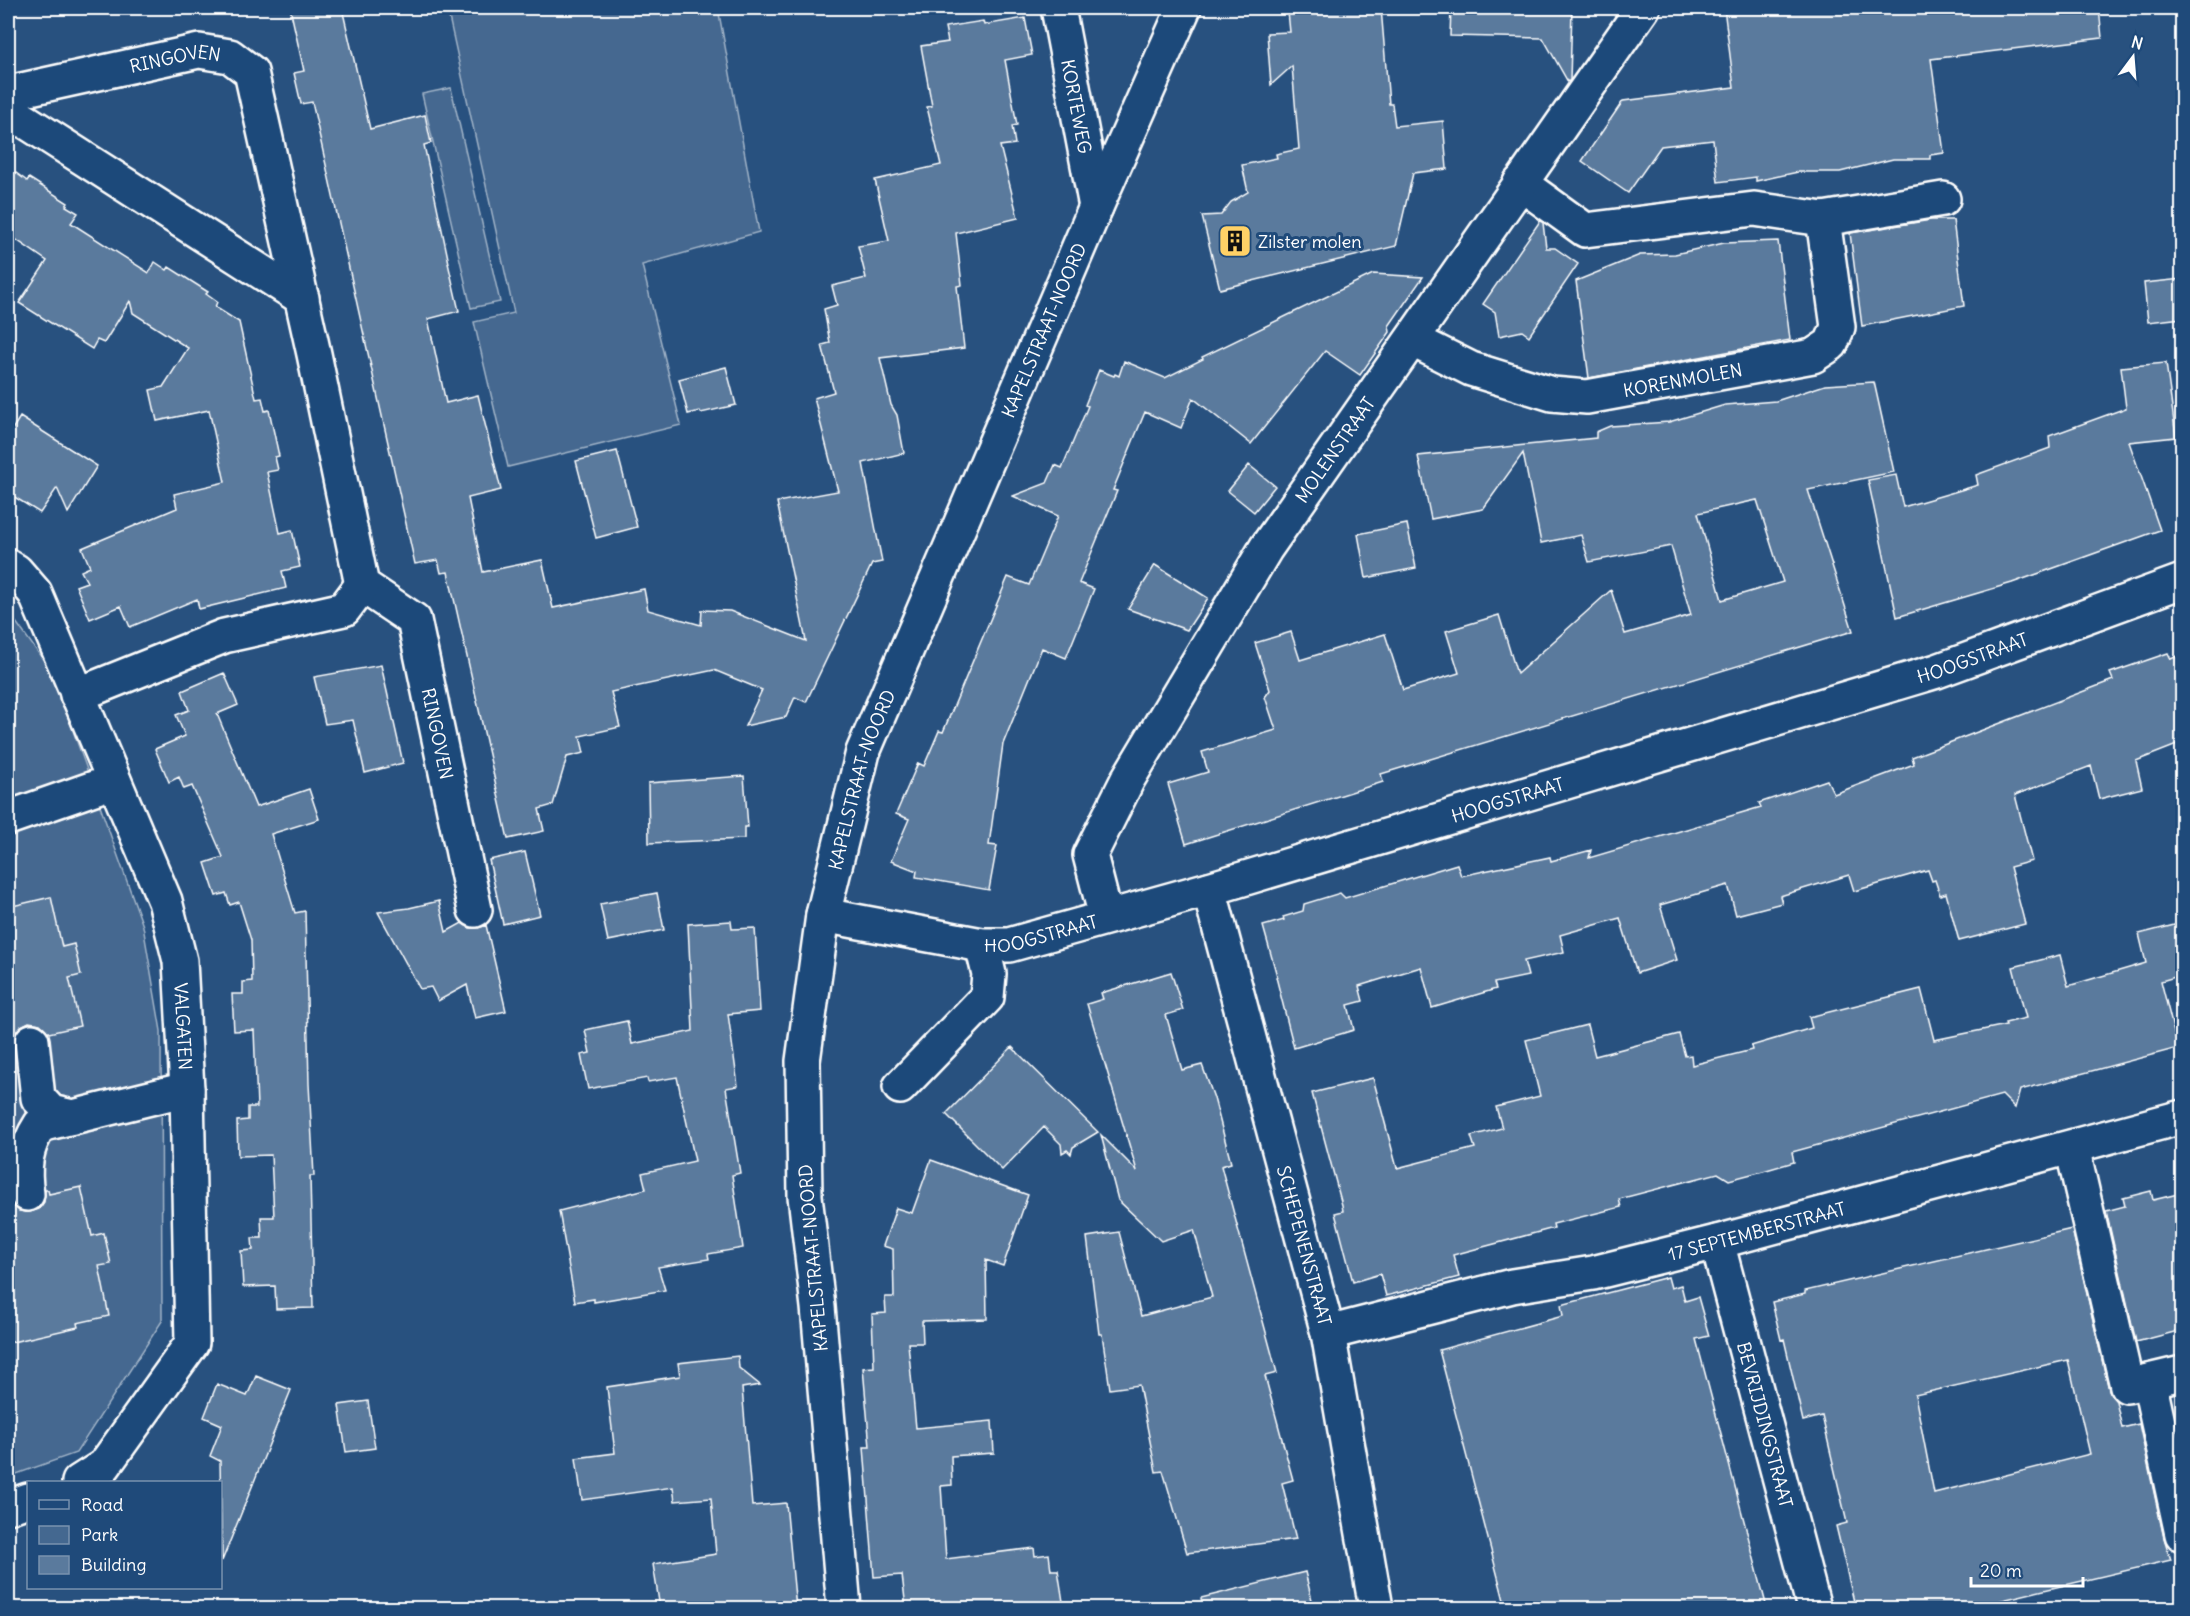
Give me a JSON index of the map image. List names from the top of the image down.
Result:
{
  "streets": {
    "street": [
      "RINGOVEN",
      "KORTEWEG",
      "KAPELSTRAAT-NOORD",
      "KORENMOLEN",
      "MOLENSTRAAT",
      "HOOGSTRAAT",
      "VALGATEN",
      "17 SEPTEMBERSTRAAT",
      "SCHEPENENSTRAAT",
      "BEVRIJDINGSTRAAT"
    ]
  },
  "crossings": [
    ["KORTEWEG", "KAPELSTRAAT-NOORD"],
    ["KAPELSTRAAT-NOORD", "HOOGSTRAAT"],
    ["KORENMOLEN", "MOLENSTRAAT"],
    ["MOLENSTRAAT", "HOOGSTRAAT"],
    ["HOOGSTRAAT", "SCHEPENENSTRAAT"],
    ["17 SEPTEMBERSTRAAT", "SCHEPENENSTRAAT"],
    ["17 SEPTEMBERSTRAAT", "BEVRIJDINGSTRAAT"]
  ],
  "places": {
    "building": ["Zilster molen"]
  },
  "legend": ["Road", "Park", "Building"],
  "scale_bar": "20 m",
  "north": "top"
}
